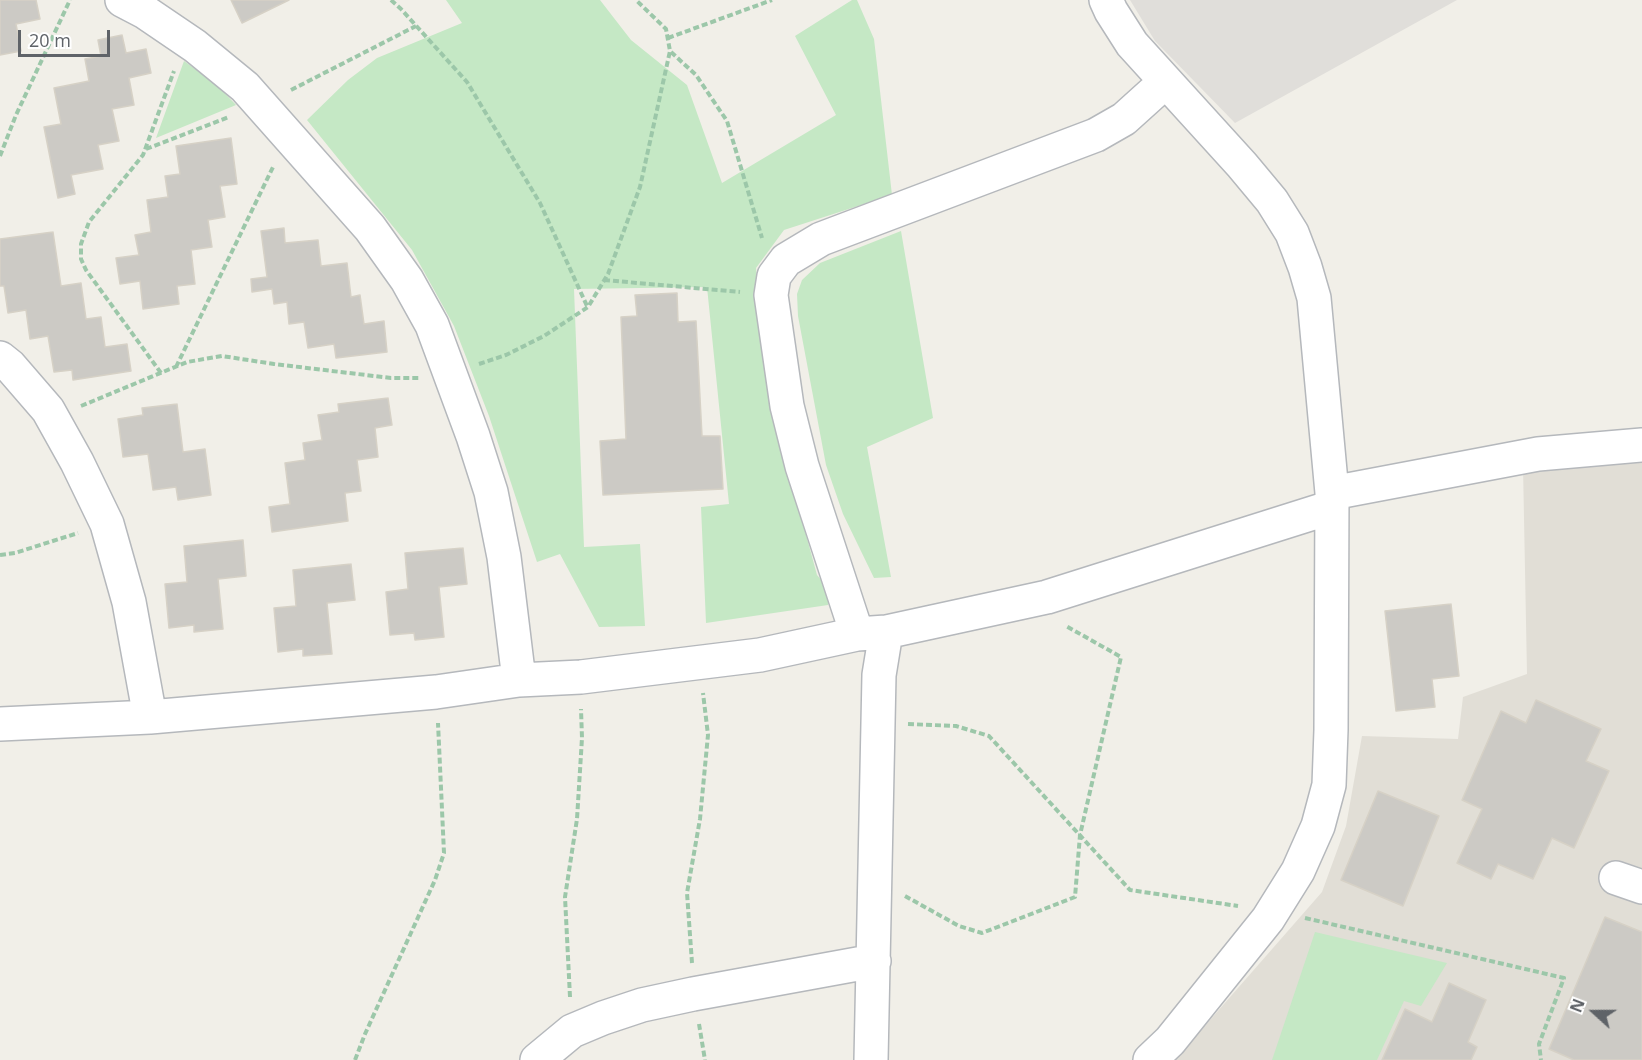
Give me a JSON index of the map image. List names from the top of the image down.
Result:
{
  "scale_bar": "20 m",
  "north": "left"
}
